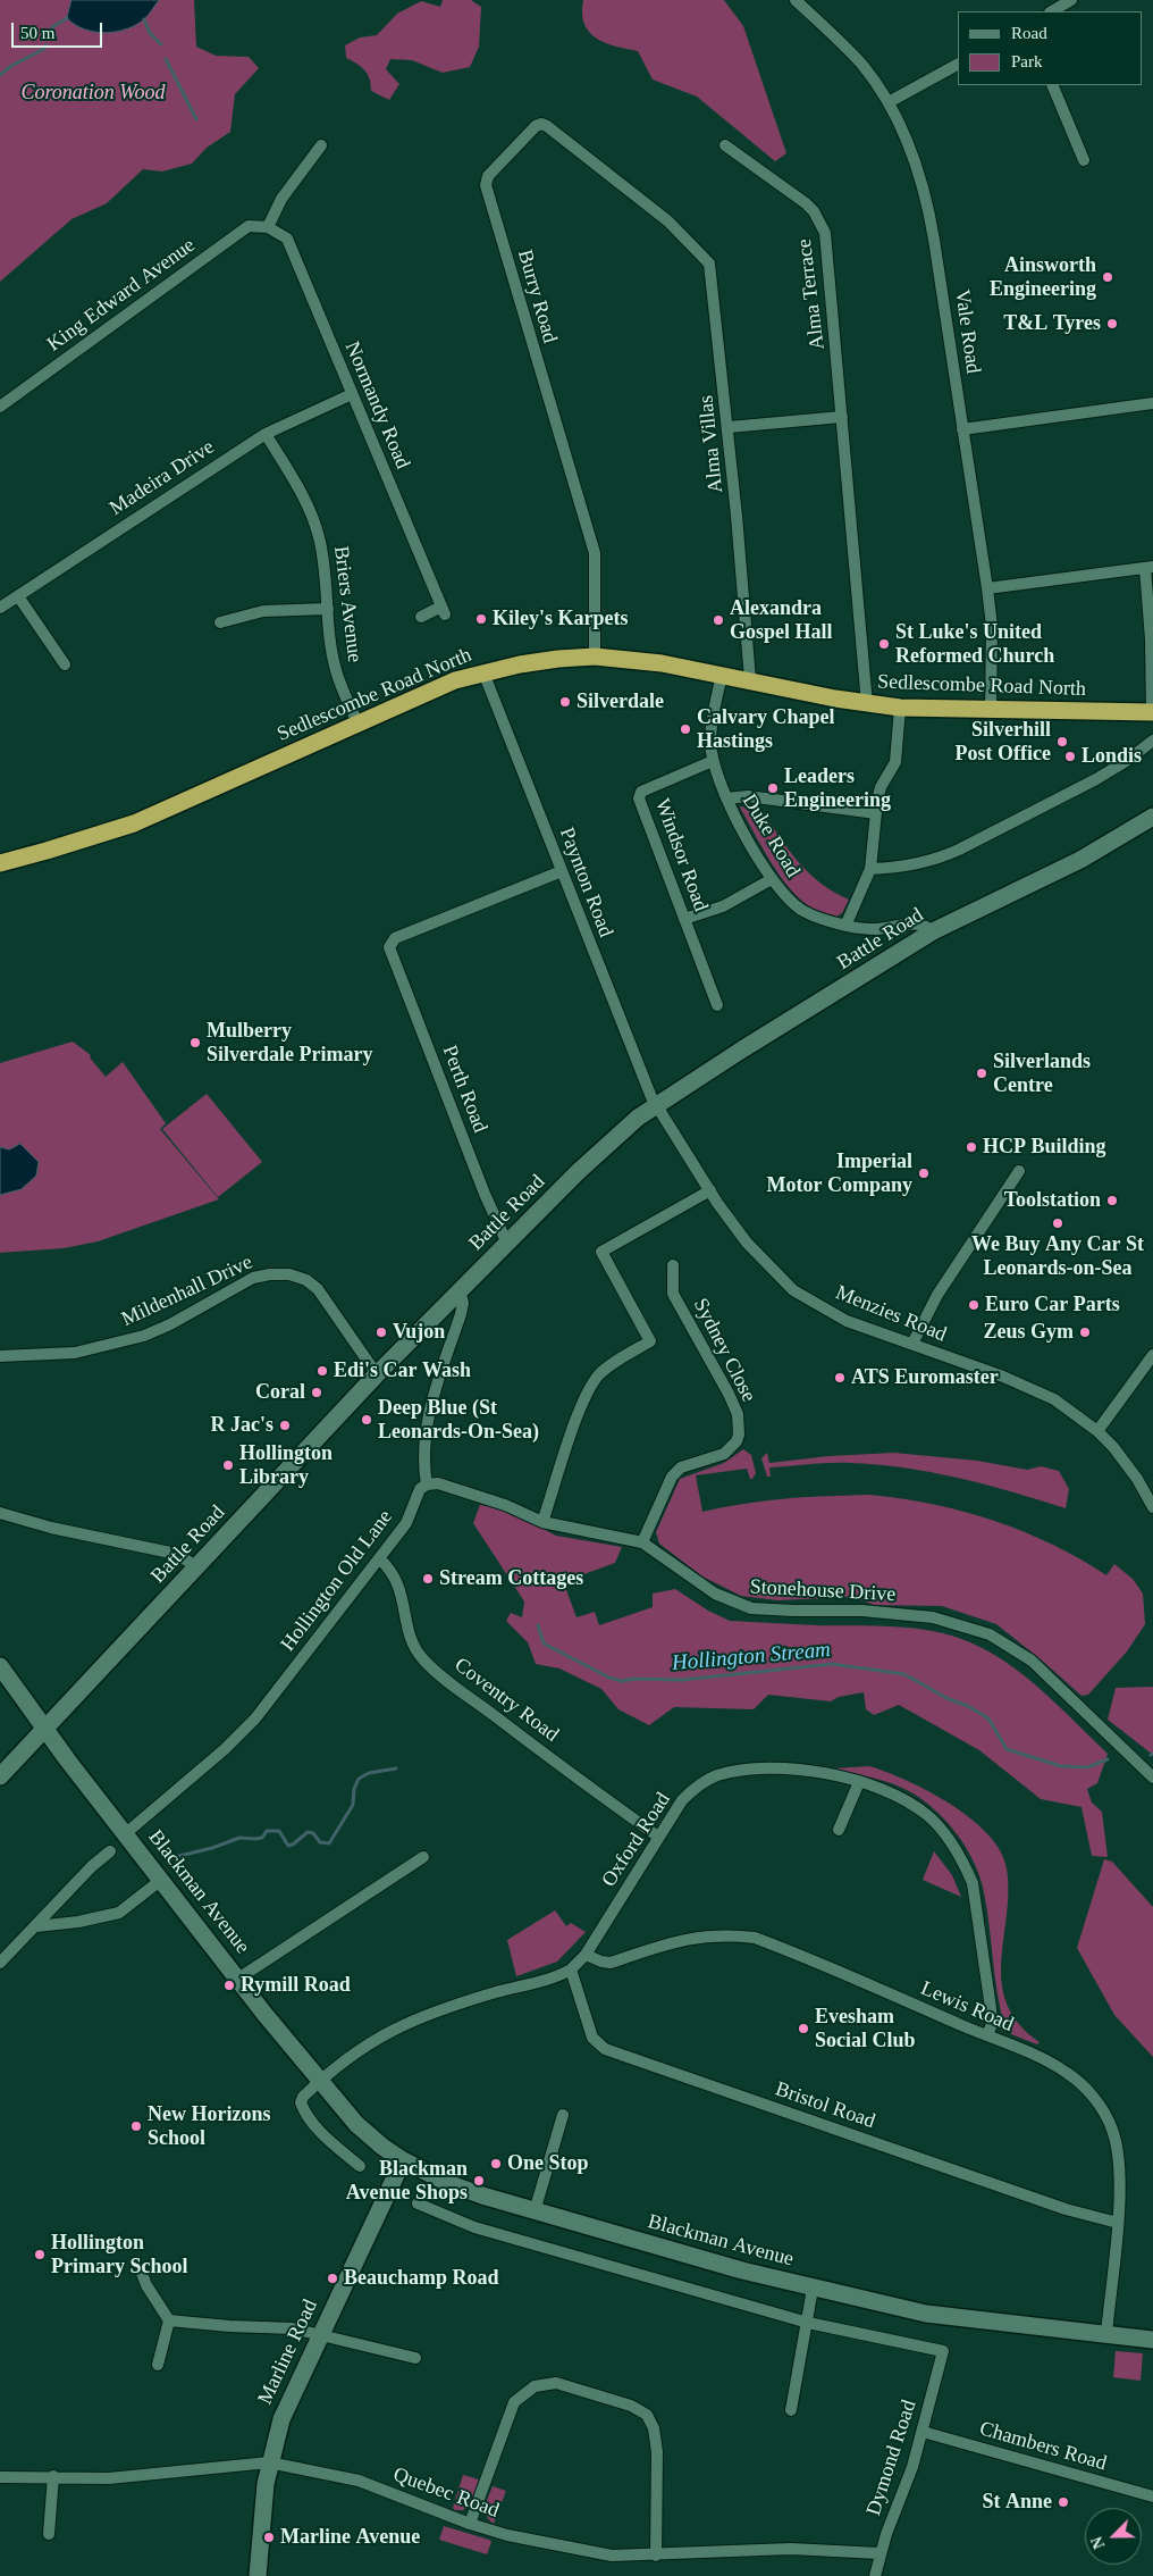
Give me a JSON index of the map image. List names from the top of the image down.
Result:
{
  "streets": {
    "highway": ["Sedlescombe Road North"],
    "street": [
      "Alma Terrace",
      "King Edward Avenue",
      "Burry Road",
      "Vale Road",
      "Normandy Road",
      "Alma Villas",
      "Madeira Drive",
      "Briers Avenue",
      "Duke Road",
      "Windsor Road",
      "Paynton Road",
      "Battle Road",
      "Perth Road",
      "Mildenhall Drive",
      "Menzies Road",
      "Sydney Close",
      "Hollington Old Lane",
      "Stonehouse Drive",
      "Coventry Road",
      "Oxford Road",
      "Blackman Avenue",
      "Lewis Road",
      "Bristol Road",
      "Marline Road",
      "Chambers Road",
      "Dymond Road",
      "Quebec Road"
    ]
  },
  "crossings": [
    ["Alma Terrace", "Sedlescombe Road North"],
    ["King Edward Avenue", "Normandy Road"],
    ["Burry Road", "Alma Villas"],
    ["Burry Road", "Sedlescombe Road North"],
    ["Vale Road", "Sedlescombe Road North"],
    ["Normandy Road", "Madeira Drive"],
    ["Alma Villas", "Sedlescombe Road North"],
    ["Madeira Drive", "Briers Avenue"],
    ["Briers Avenue", "Sedlescombe Road North"],
    ["Sedlescombe Road North", "Duke Road"],
    ["Sedlescombe Road North", "Paynton Road"],
    ["Duke Road", "Windsor Road"],
    ["Duke Road", "Battle Road"],
    ["Paynton Road", "Battle Road"],
    ["Paynton Road", "Perth Road"],
    ["Paynton Road", "Menzies Road"],
    ["Battle Road", "Perth Road"],
    ["Battle Road", "Mildenhall Drive"],
    ["Battle Road", "Menzies Road"],
    ["Battle Road", "Blackman Avenue"],
    ["Sydney Close", "Stonehouse Drive"],
    ["Hollington Old Lane", "Stonehouse Drive"],
    ["Hollington Old Lane", "Coventry Road"],
    ["Hollington Old Lane", "Blackman Avenue"],
    ["Coventry Road", "Oxford Road"],
    ["Oxford Road", "Lewis Road"],
    ["Oxford Road", "Bristol Road"],
    ["Blackman Avenue", "Lewis Road"],
    ["Blackman Avenue", "Marline Road"],
    ["Lewis Road", "Bristol Road"],
    ["Marline Road", "Quebec Road"],
    ["Chambers Road", "Dymond Road"],
    ["Dymond Road", "Quebec Road"]
  ],
  "water": ["Hollington Stream"],
  "parks": ["Coronation Wood"],
  "places": [
    "Ainsworth Engineering",
    "T&L Tyres",
    "Kiley's Karpets",
    "Alexandra Gospel Hall",
    "St Luke's United Reformed Church",
    "Silverdale",
    "Calvary Chapel Hastings",
    "Silverhill Post Office",
    "Londis",
    "Leaders Engineering",
    "Mulberry Silverdale Primary",
    "Silverlands Centre",
    "HCP Building",
    "Imperial Motor Company",
    "Toolstation",
    "We Buy Any Car St Leonards-on-Sea",
    "Euro Car Parts",
    "Vujon",
    "Zeus Gym",
    "Edi's Car Wash",
    "ATS Euromaster",
    "Coral",
    "Deep Blue (St Leonards-On-Sea)",
    "R Jac's",
    "Hollington Library",
    "Stream Cottages",
    "Rymill Road",
    "Evesham Social Club",
    "New Horizons School",
    "One Stop",
    "Blackman Avenue Shops",
    "Hollington Primary School",
    "Beauchamp Road",
    "St Anne",
    "Marline Avenue"
  ],
  "legend": ["Road", "Park"],
  "scale_bar": "50 m",
  "north": "bottom left"
}
